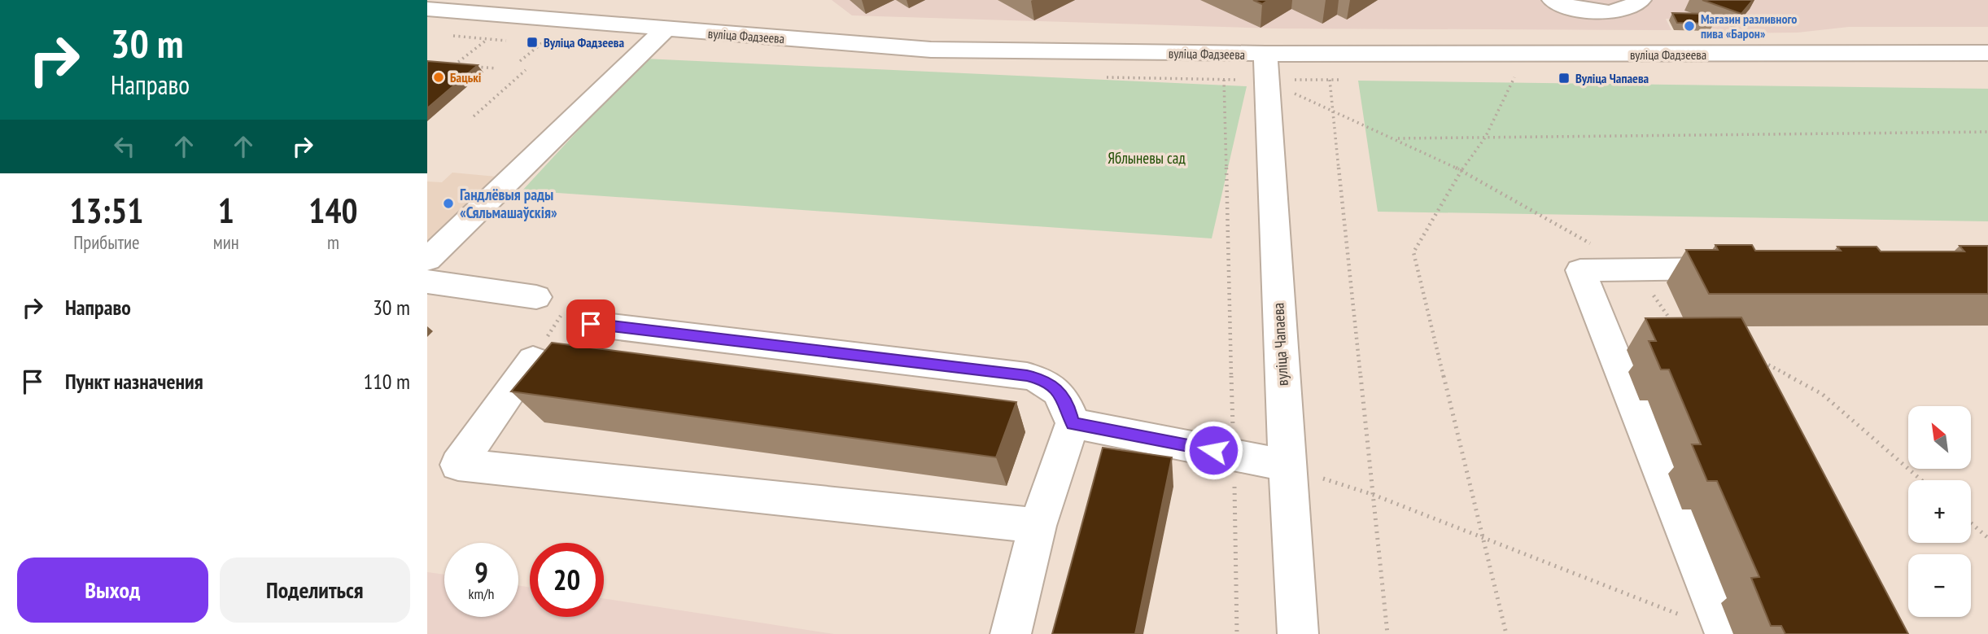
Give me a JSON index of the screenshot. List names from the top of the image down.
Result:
{
  "streets": {
    "street": ["вуліца Фадзеева", "вуліца Чапаева"]
  },
  "crossings": [
    ["вуліца Фадзеева", "вуліца Чапаева"]
  ],
  "parks": ["Яблыневы сад"],
  "places": {
    "other": ["Магазин разливного пива «Барон»", "Бацькі", "Гандлёвыя рады «Сяльмашаўскія»"],
    "transit": ["Вуліца Фадзеева", "Вуліца Чапаева"]
  },
  "north": "top left",
  "page": {
    "turn": ["30 m", "Направо"],
    "eta": [
      "13:51",
      "Прибытие",
      "1",
      "мин",
      "140",
      "m"
    ],
    "list": [
      {
        "name": "Направо",
        "value": "30 m"
      },
      {
        "name": "Пункт назначения",
        "value": "110 m"
      }
    ],
    "map_buttons": ["+", "−"],
    "speed": "9 km/h",
    "limit": "20",
    "buttons": ["Выход", "Поделиться"]
  }
}
